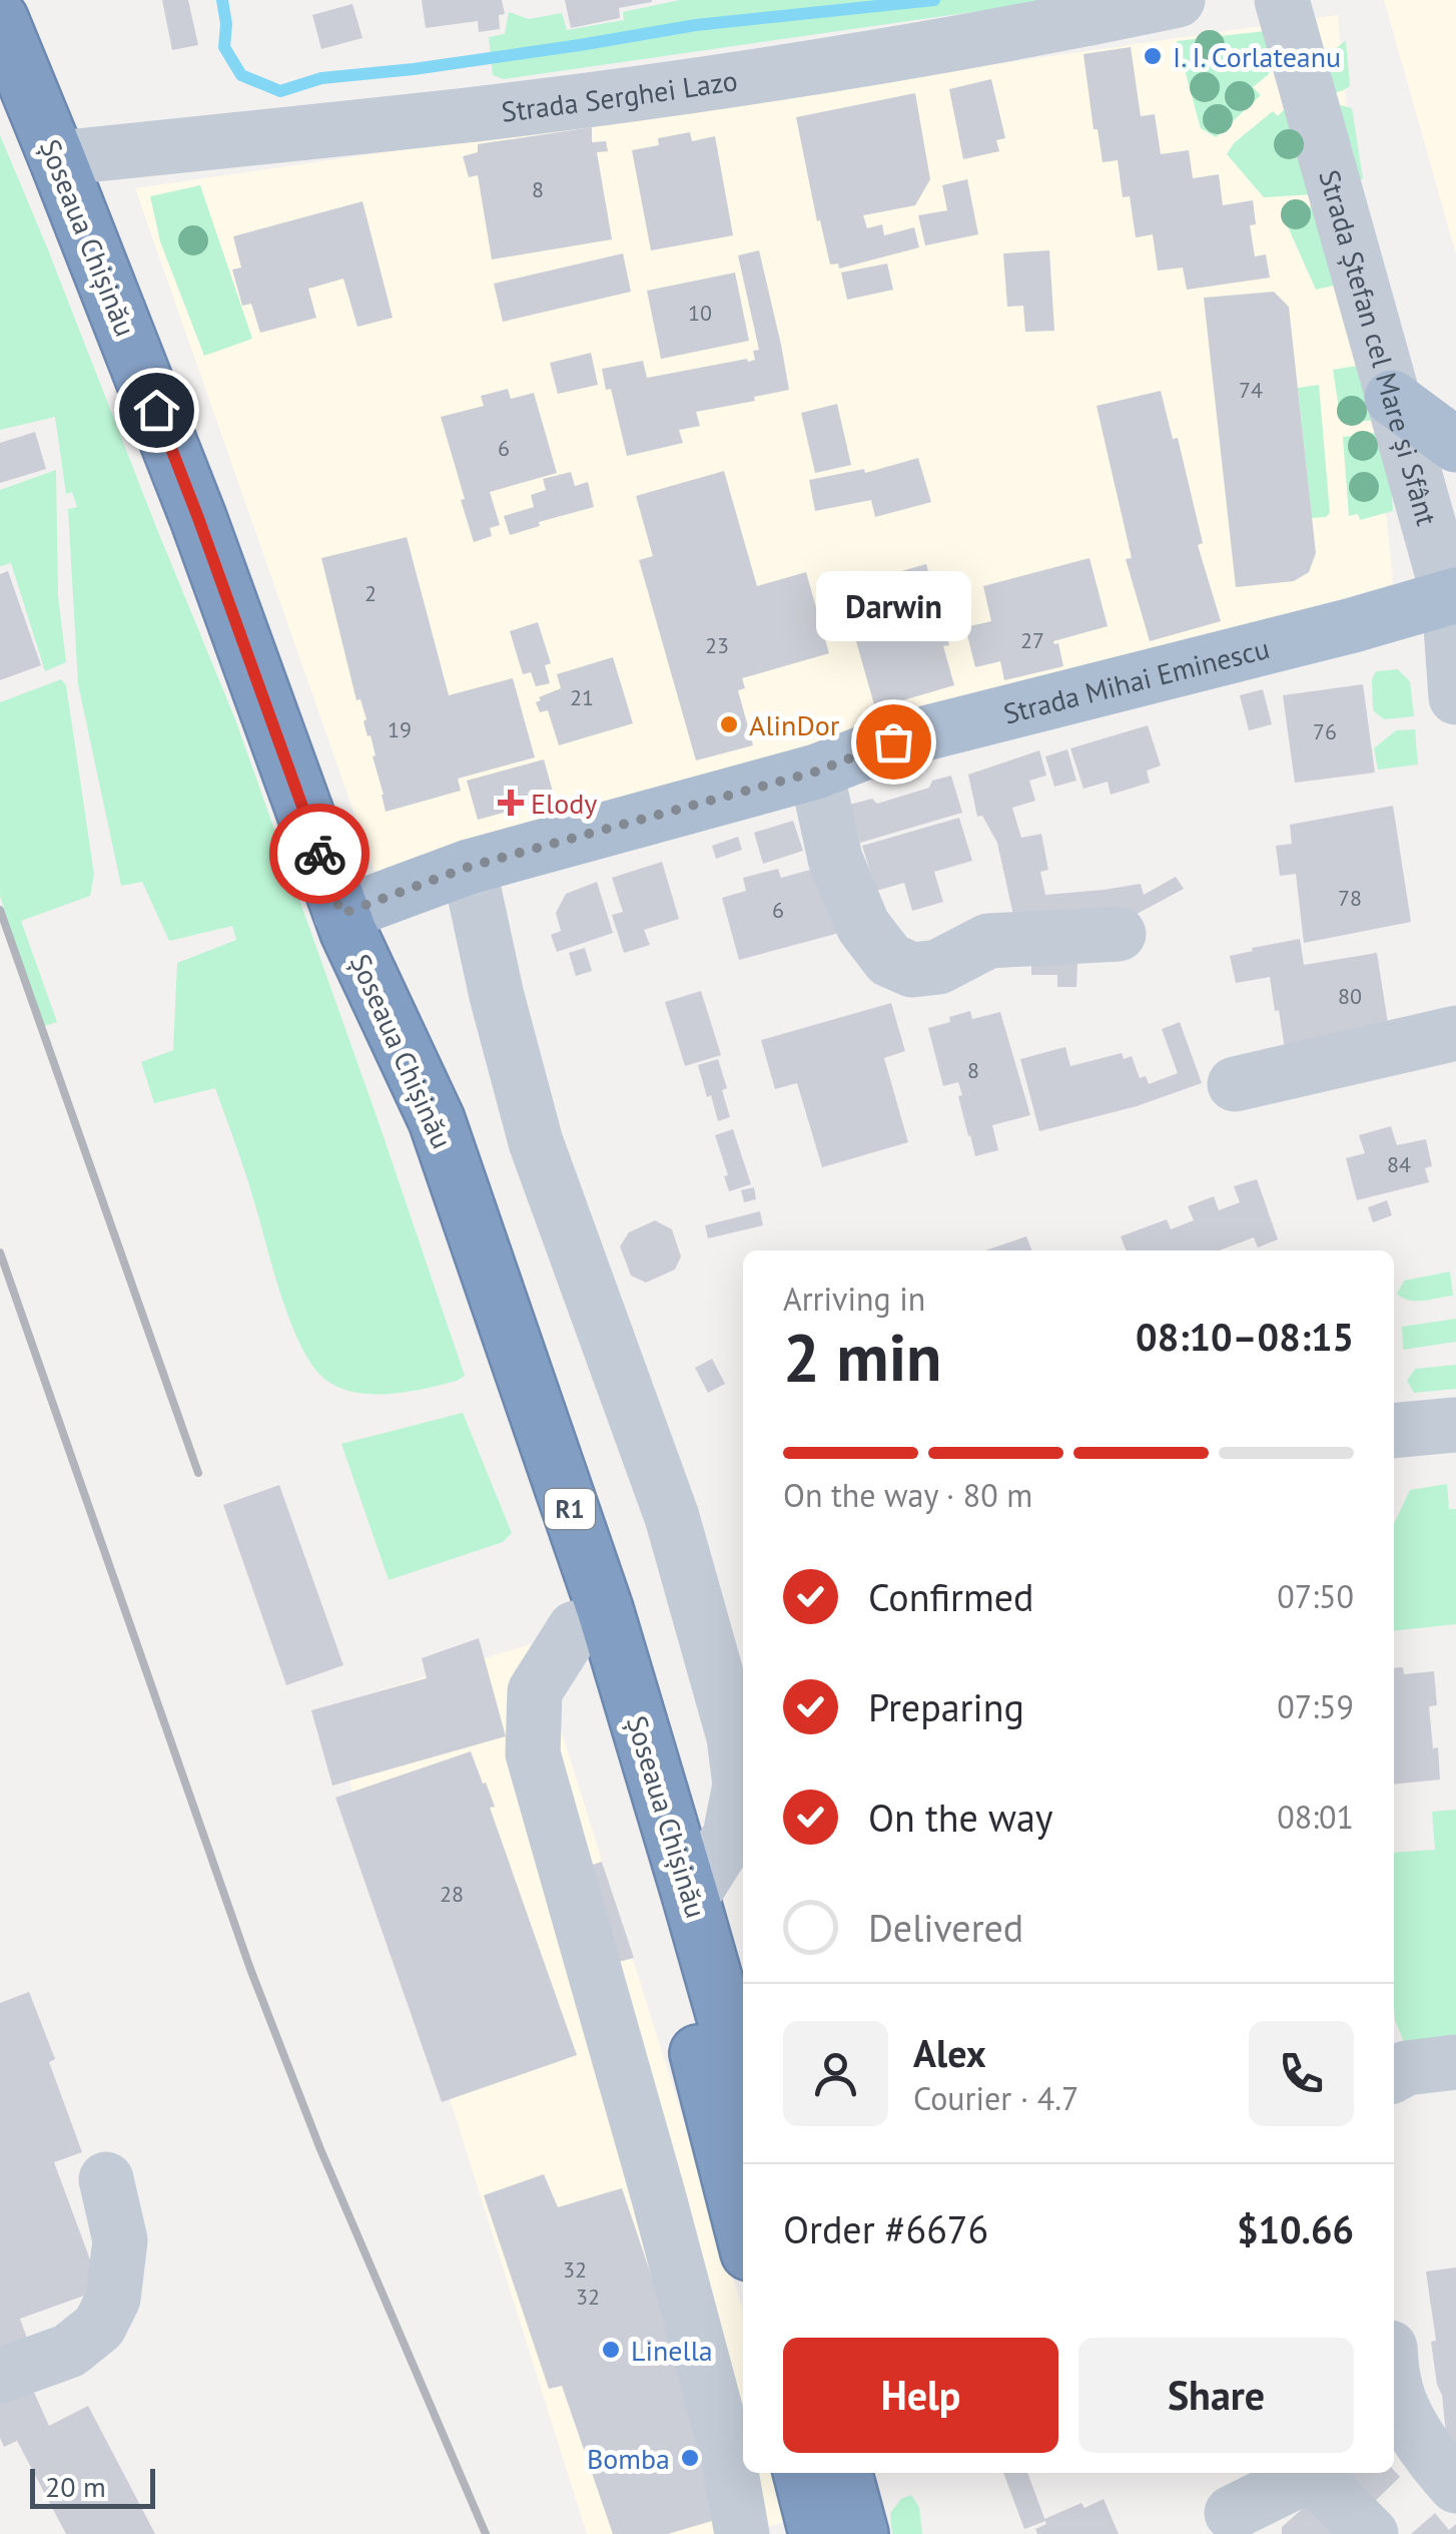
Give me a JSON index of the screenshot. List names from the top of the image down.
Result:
{
  "streets": {
    "highway": ["Șoseaua Chișinău", "R1"],
    "main road": ["Strada Mihai Eminescu"],
    "street": ["Strada Serghei Lazo", "Strada Ștefan cel Mare și Sfânt"]
  },
  "crossings": [
    ["Strada Serghei Lazo", "Șoseaua Chișinău"],
    ["Șoseaua Chișinău", "Strada Mihai Eminescu"],
    ["Strada Ștefan cel Mare și Sfânt", "Strada Mihai Eminescu"]
  ],
  "places": {
    "other": [
      "I. I. Corlateanu",
      "AlinDor",
      "Darwin",
      "Linella",
      "Bomba"
    ],
    "health": ["Elody"]
  },
  "house_numbers": [
    "8",
    "10",
    "74",
    "6",
    "2",
    "27",
    "23",
    "21",
    "19",
    "76",
    "78",
    "6",
    "80",
    "8",
    "84",
    "28",
    "32",
    "32"
  ],
  "scale_bar": "20 m",
  "page": {
    "bubble": "Darwin",
    "heading": ["2 min", "Arriving in", "08:10–08:15"],
    "panel": [
      "Alex",
      "Courier · 4.7",
      "Order #6676",
      "$10.66"
    ],
    "bar": "On the way · 80 m",
    "list": [
      ["Confirmed", "07:50"],
      ["Preparing", "07:59"],
      ["On the way", "08:01"],
      "Delivered"
    ],
    "buttons": ["Help", "Share"],
    "scale": "20 m"
  }
}
